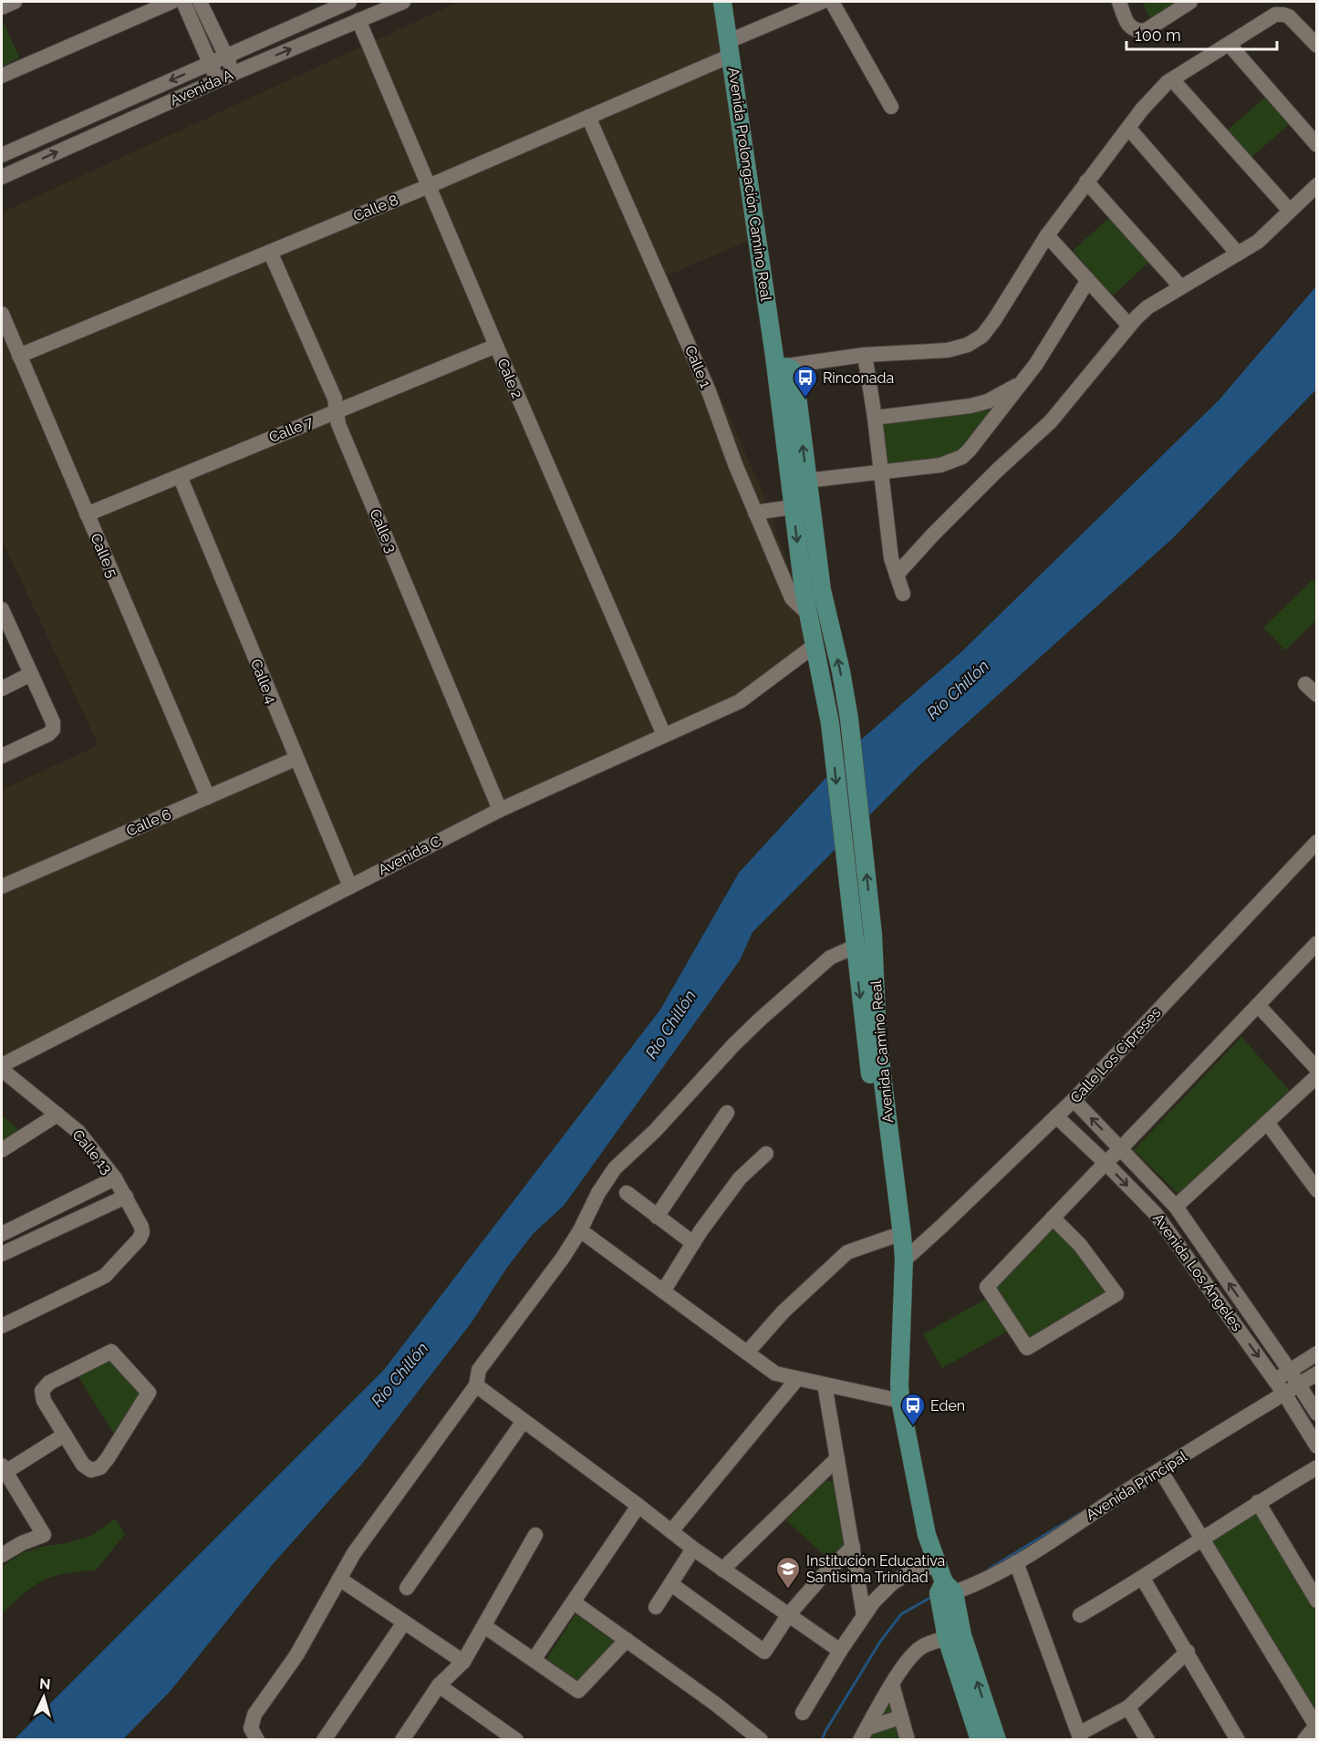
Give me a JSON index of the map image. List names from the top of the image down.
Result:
{
  "streets": {
    "main road": ["Avenida Prolongación Camino Real", "Avenida Camino Real"],
    "street": [
      "Avenida A",
      "Calle 8",
      "Calle 1",
      "Cale 2",
      "Calle 7",
      "Calle 3",
      "Calle 5",
      "Calle 4",
      "Calle 6",
      "Avenida C",
      "Calle Los Cipreses",
      "Calle 13",
      "Avenida Los Ángeles",
      "Avenida Principal"
    ]
  },
  "crossings": [
    ["Avenida A", "Cale 2"],
    ["Avenida Prolongación Camino Real", "Calle 8"],
    ["Avenida Prolongación Camino Real", "Calle 1"],
    ["Avenida Prolongación Camino Real", "Avenida C"],
    ["Avenida Prolongación Camino Real", "Avenida Camino Real"],
    ["Calle 8", "Calle 1"],
    ["Calle 8", "Cale 2"],
    ["Calle 8", "Calle 3"],
    ["Calle 8", "Calle 5"],
    ["Cale 2", "Calle 7"],
    ["Cale 2", "Avenida C"],
    ["Calle 7", "Calle 3"],
    ["Calle 7", "Calle 5"],
    ["Calle 7", "Calle 4"],
    ["Calle 3", "Avenida C"],
    ["Calle 5", "Calle 6"],
    ["Calle 4", "Calle 6"],
    ["Calle 4", "Avenida C"],
    ["Avenida C", "Calle 13"],
    ["Avenida Camino Real", "Calle Los Cipreses"],
    ["Avenida Camino Real", "Avenida Principal"],
    ["Calle Los Cipreses", "Avenida Los Ángeles"],
    ["Avenida Los Ángeles", "Avenida Principal"]
  ],
  "water": ["Río Chillón"],
  "places": {
    "bus stop": ["Rinconada", "Eden"],
    "school or university": ["Institución Educativa Santisima Trinidad"]
  },
  "scale_bar": "100 m",
  "north": "top"
}
